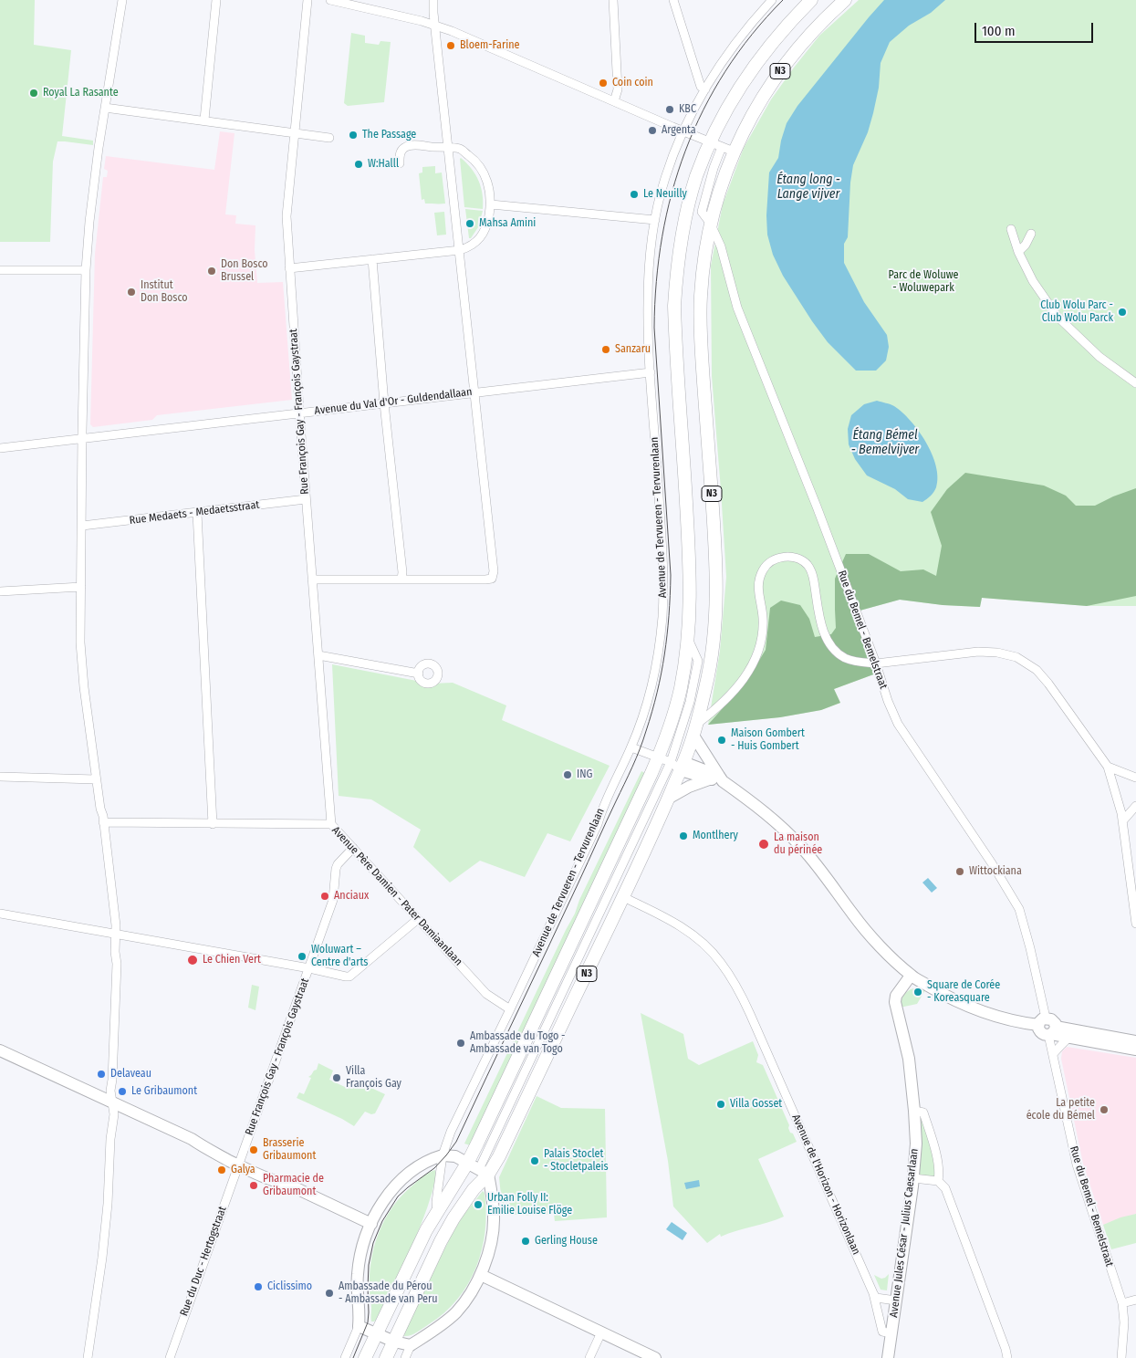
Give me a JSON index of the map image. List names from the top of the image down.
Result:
{
  "streets": {
    "main road": ["N3"],
    "street": [
      "Avenue du Val d'Or - Guldendallaan",
      "Rue François Gay - François Gaystraat",
      "Rue Medaets - Medaetsstraat",
      "Avenue de Tervueren - Tervurenlaan",
      "Rue du Bemel - Bemelstraat",
      "Avenue Père Damien - Pater Damiaanlaan",
      "Avenue de l'Horizon - Horizonlaan",
      "Avenue Jules César - Julius Caesarlaan",
      "Rue du Duc - Hertogstraat"
    ]
  },
  "crossings": [
    ["N3", "Avenue de Tervueren - Tervurenlaan"],
    ["N3", "Rue du Bemel - Bemelstraat"],
    ["N3", "Avenue de l'Horizon - Horizonlaan"],
    ["Avenue du Val d'Or - Guldendallaan", "Rue François Gay - François Gaystraat"],
    ["Avenue du Val d'Or - Guldendallaan", "Avenue de Tervueren - Tervurenlaan"],
    ["Rue François Gay - François Gaystraat", "Rue Medaets - Medaetsstraat"],
    ["Rue François Gay - François Gaystraat", "Avenue Père Damien - Pater Damiaanlaan"],
    ["Rue François Gay - François Gaystraat", "Rue du Duc - Hertogstraat"],
    ["Avenue de Tervueren - Tervurenlaan", "Avenue Père Damien - Pater Damiaanlaan"],
    ["Avenue de l'Horizon - Horizonlaan", "Avenue Jules César - Julius Caesarlaan"]
  ],
  "water": ["Étang long - Lange vijver", "Étang Bémel - Bemelvijver"],
  "parks": ["Parc de Woluwe - Woluwepark"],
  "places": [
    "Bloem-Farine",
    "Coin coin",
    "Royal La Rasante",
    "KBC",
    "Argenta",
    "The Passage",
    "W:Halll",
    "Le Neuilly",
    "Mahsa Amini",
    "Don Bosco Brussel",
    "Institut Don Bosco",
    "Club Wolu Parc - Club Wolu Parck",
    "Sanzaru",
    "Maison Gombert - Huis Gombert",
    "ING",
    "Montlhery",
    "La maison du périnée",
    "Wittockiana",
    "Anciaux",
    "Woluwart – Centre d'arts",
    "Le Chien Vert",
    "Square de Corée - Koreasquare",
    "Ambassade du Togo - Ambassade van Togo",
    "Delaveau",
    "Villa François Gay",
    "Le Gribaumont",
    "Villa Gosset",
    "La petite école du Bémel",
    "Brasserie Gribaumont",
    "Palais Stoclet - Stocletpaleis",
    "Galya",
    "Pharmacie de Gribaumont",
    "Urban Folly II: Emilie Louise Flöge",
    "Gerling House",
    "Ciclissimo",
    "Ambassade du Pérou - Ambassade van Peru"
  ],
  "scale_bar": "100 m"
}
